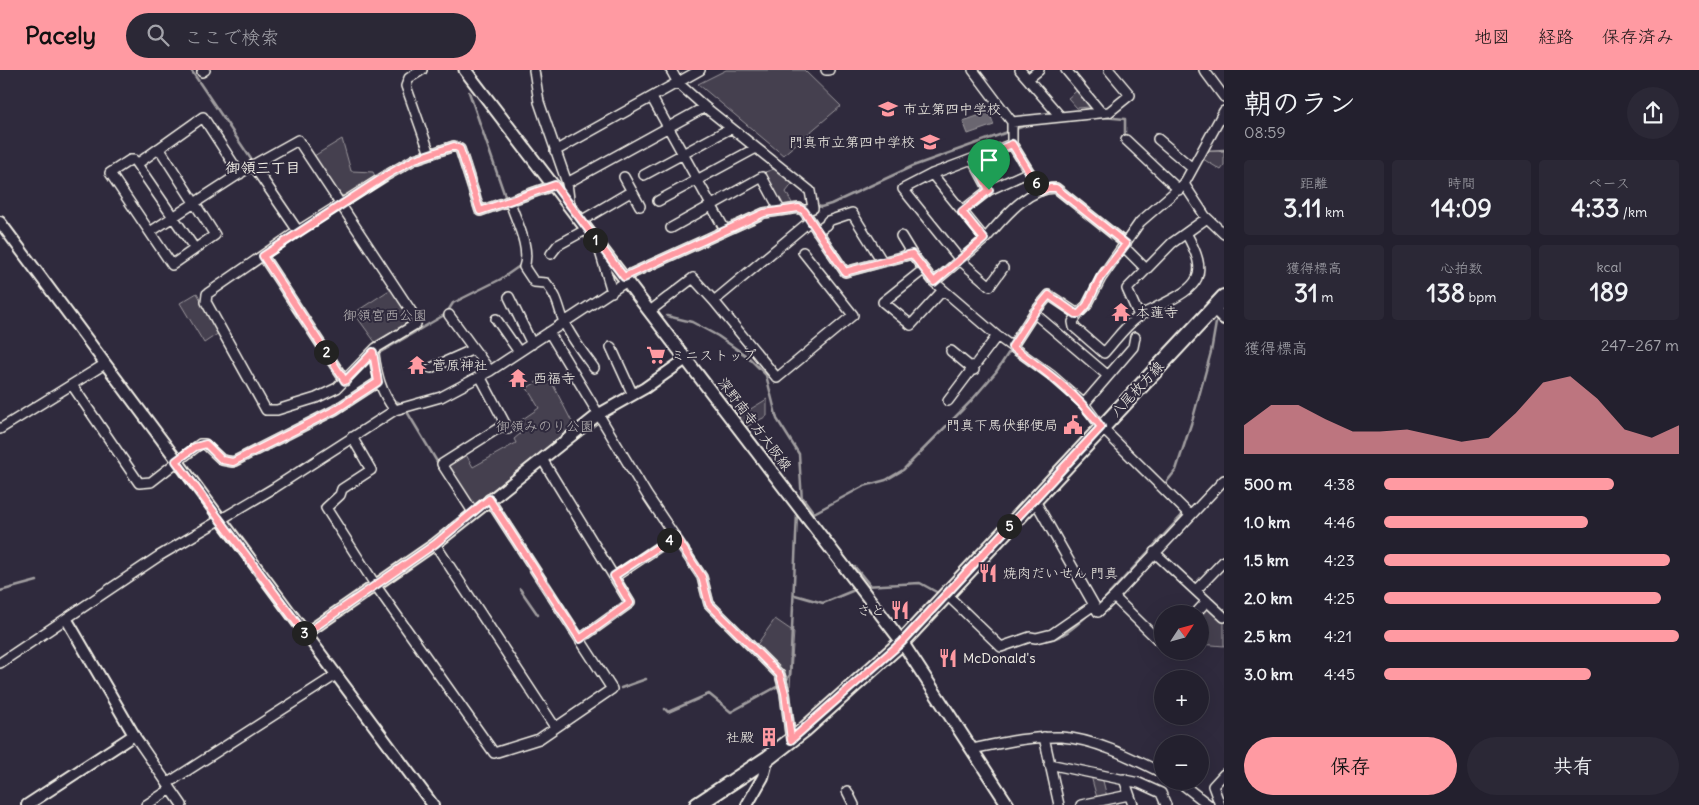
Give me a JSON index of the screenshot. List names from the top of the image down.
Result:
{
  "streets": {
    "main road": ["八尾枚方線", "深野南寺方大阪線"]
  },
  "crossings": [
    ["八尾枚方線", "深野南寺方大阪線"]
  ],
  "districts": ["御領三丁目"],
  "parks": ["御領宮西公園", "御領みのり公園"],
  "places": {
    "school or university": ["市立第四中学校", "門真市立第四中学校"],
    "temple": ["本蓮寺", "菅原神社", "西福寺"],
    "supermarket": ["ミニストップ"],
    "public building": ["門真下馬伏郵便局"],
    "restaurant": ["焼肉だいせん 門真", "さと", "McDonald's"],
    "building": ["社殿"]
  },
  "north": "top right",
  "page": {
    "header": "Pacely",
    "search": "ここで検索",
    "nav": ["地図", "経路", "保存済み"],
    "heading": ["朝のラン", "08:59"],
    "stats": [
      ["距離", "3.11 km"],
      ["時間", "14:09"],
      ["ペース", "4:33 /km"],
      ["獲得標高", "31 m"],
      ["心拍数", "138 bpm"],
      ["kcal", "189"]
    ],
    "pins": [
      "6",
      "1",
      "2",
      "5",
      "4",
      "3"
    ],
    "chart": ["獲得標高", "247–267 m"],
    "list": [
      {
        "name": "500 m",
        "note": "4:38"
      },
      {
        "name": "1.0 km",
        "note": "4:46"
      },
      {
        "name": "1.5 km",
        "note": "4:23"
      },
      {
        "name": "2.0 km",
        "note": "4:25"
      },
      {
        "name": "2.5 km",
        "note": "4:21"
      },
      {
        "name": "3.0 km",
        "note": "4:45"
      }
    ],
    "map_buttons": ["+", "−"],
    "buttons": ["保存", "共有"]
  }
}
